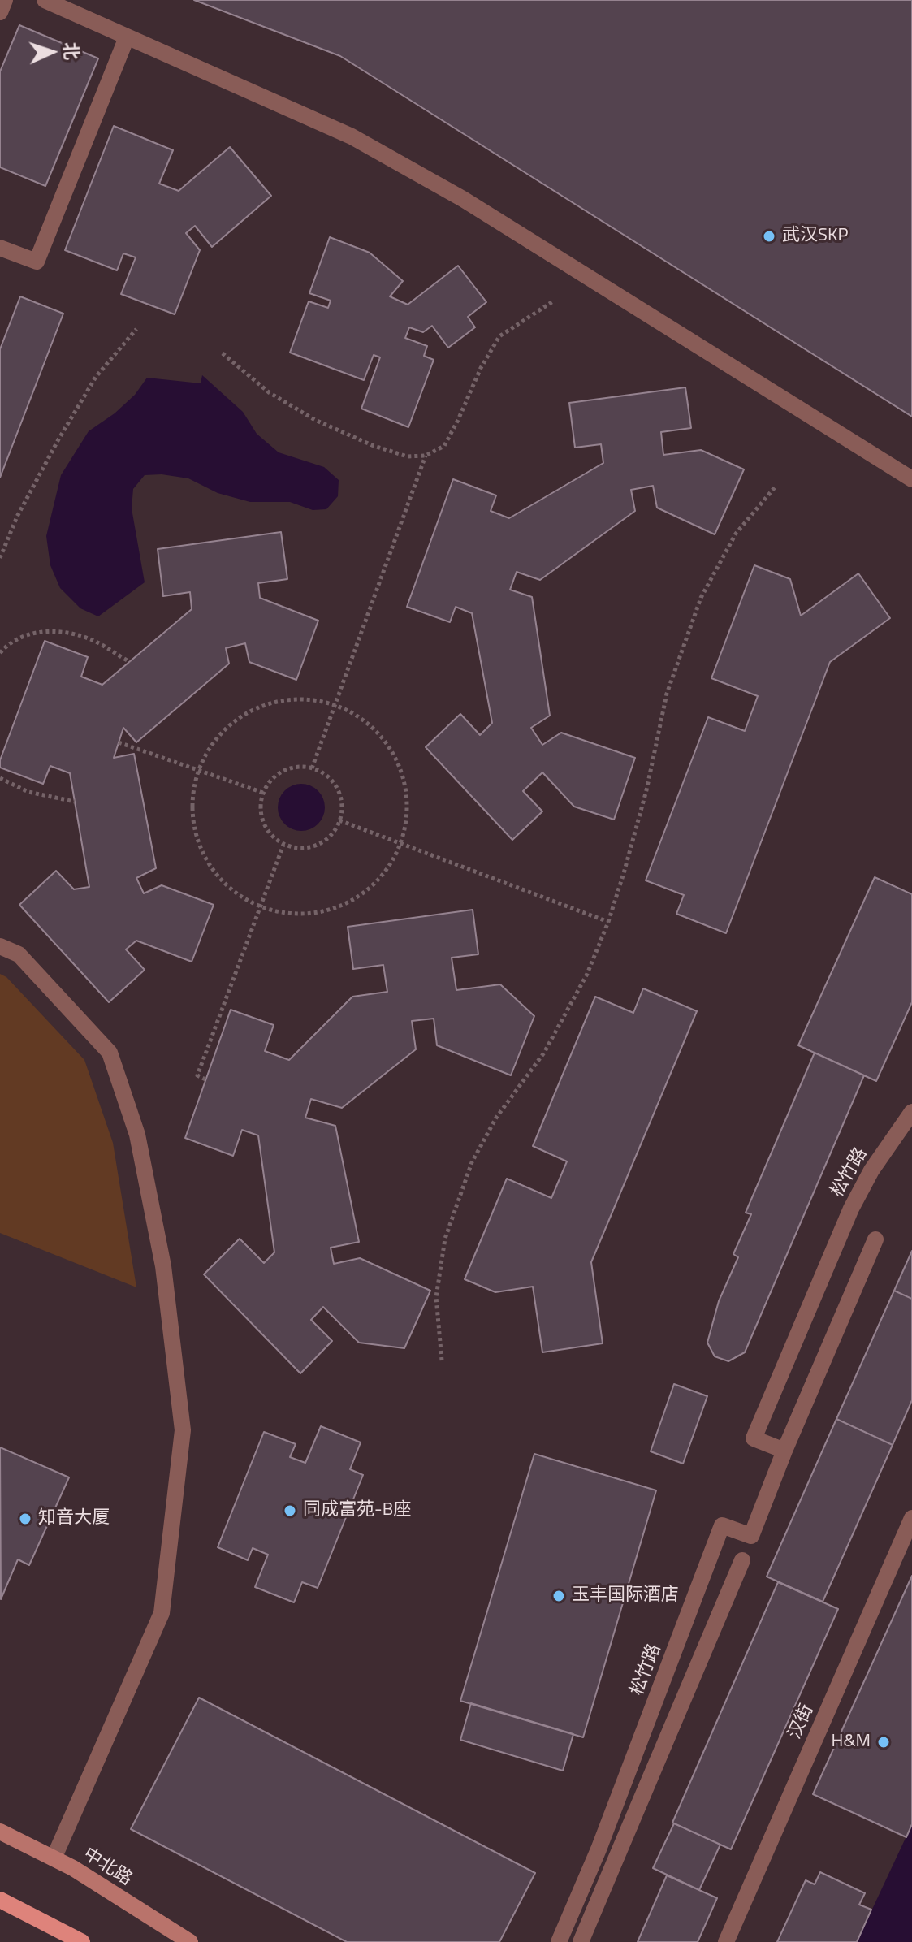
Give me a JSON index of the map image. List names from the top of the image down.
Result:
{
  "streets": {
    "main road": ["中北路"],
    "street": ["松竹路", "汉街"]
  },
  "places": [
    "武汉SKP",
    "同成富苑-B座",
    "知音大厦",
    "玉丰国际酒店",
    "H&M"
  ],
  "north": "right"
}
